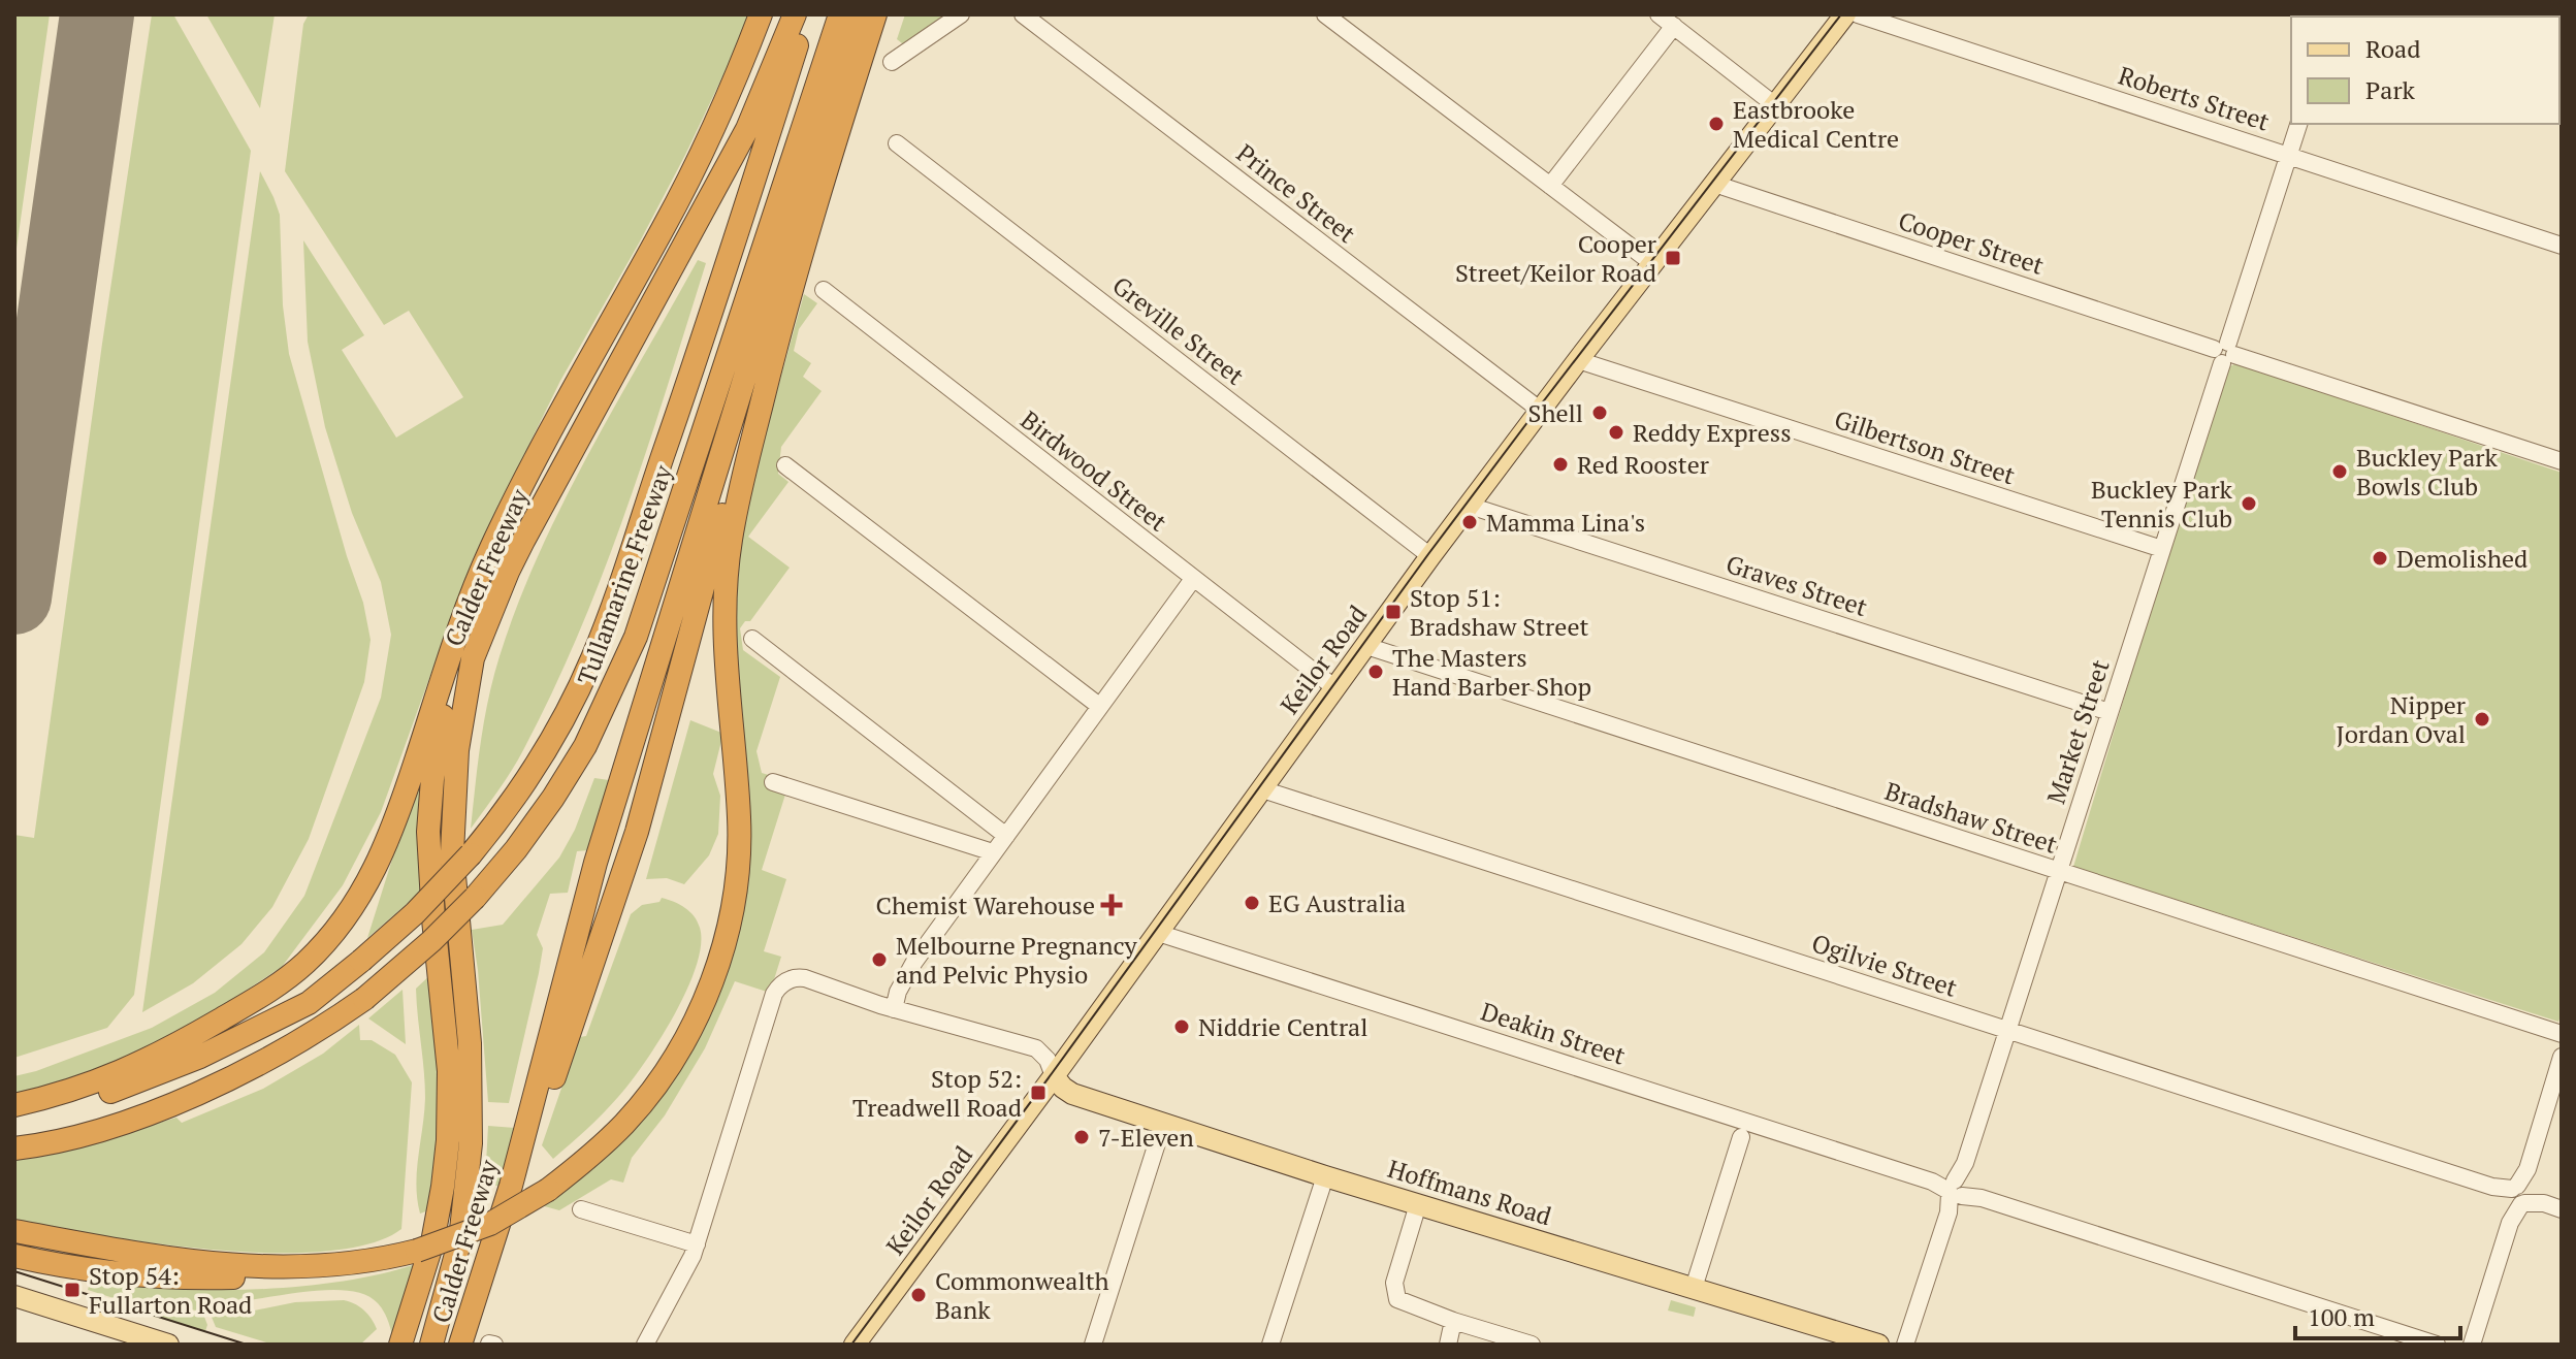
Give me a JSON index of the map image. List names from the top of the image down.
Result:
{
  "streets": {
    "highway": ["Calder Freeway", "Tullamarine Freeway"],
    "main road": ["Keilor Road", "Hoffmans Road"],
    "street": [
      "Roberts Street",
      "Prince Street",
      "Cooper Street",
      "Greville Street",
      "Gilbertson Street",
      "Birdwood Street",
      "Graves Street",
      "Market Street",
      "Bradshaw Street",
      "Ogilvie Street",
      "Deakin Street"
    ]
  },
  "crossings": [
    ["Roberts Street", "Market Street"],
    ["Prince Street", "Keilor Road"],
    ["Cooper Street", "Keilor Road"],
    ["Cooper Street", "Market Street"],
    ["Greville Street", "Keilor Road"],
    ["Gilbertson Street", "Keilor Road"],
    ["Gilbertson Street", "Market Street"],
    ["Birdwood Street", "Keilor Road"],
    ["Graves Street", "Keilor Road"],
    ["Graves Street", "Market Street"],
    ["Keilor Road", "Bradshaw Street"],
    ["Keilor Road", "Ogilvie Street"],
    ["Keilor Road", "Deakin Street"],
    ["Keilor Road", "Hoffmans Road"],
    ["Market Street", "Bradshaw Street"],
    ["Market Street", "Ogilvie Street"],
    ["Market Street", "Deakin Street"]
  ],
  "places": {
    "other": [
      "Eastbrooke Medical Centre",
      "Shell",
      "Reddy Express",
      "Red Rooster",
      "Buckley Park Bowls Club",
      "Buckley Park Tennis Club",
      "Mamma Lina's",
      "Demolished",
      "The Masters Hand Barber Shop",
      "Nipper Jordan Oval",
      "EG Australia",
      "Melbourne Pregnancy and Pelvic Physio",
      "Niddrie Central",
      "7-Eleven",
      "Commonwealth Bank"
    ],
    "transit": [
      "Cooper Street/Keilor Road",
      "Stop 51: Bradshaw Street",
      "Stop 52: Treadwell Road",
      "Stop 54: Fullarton Road"
    ],
    "health": ["Chemist Warehouse"]
  },
  "legend": ["Road", "Park"],
  "scale_bar": "100 m"
}
